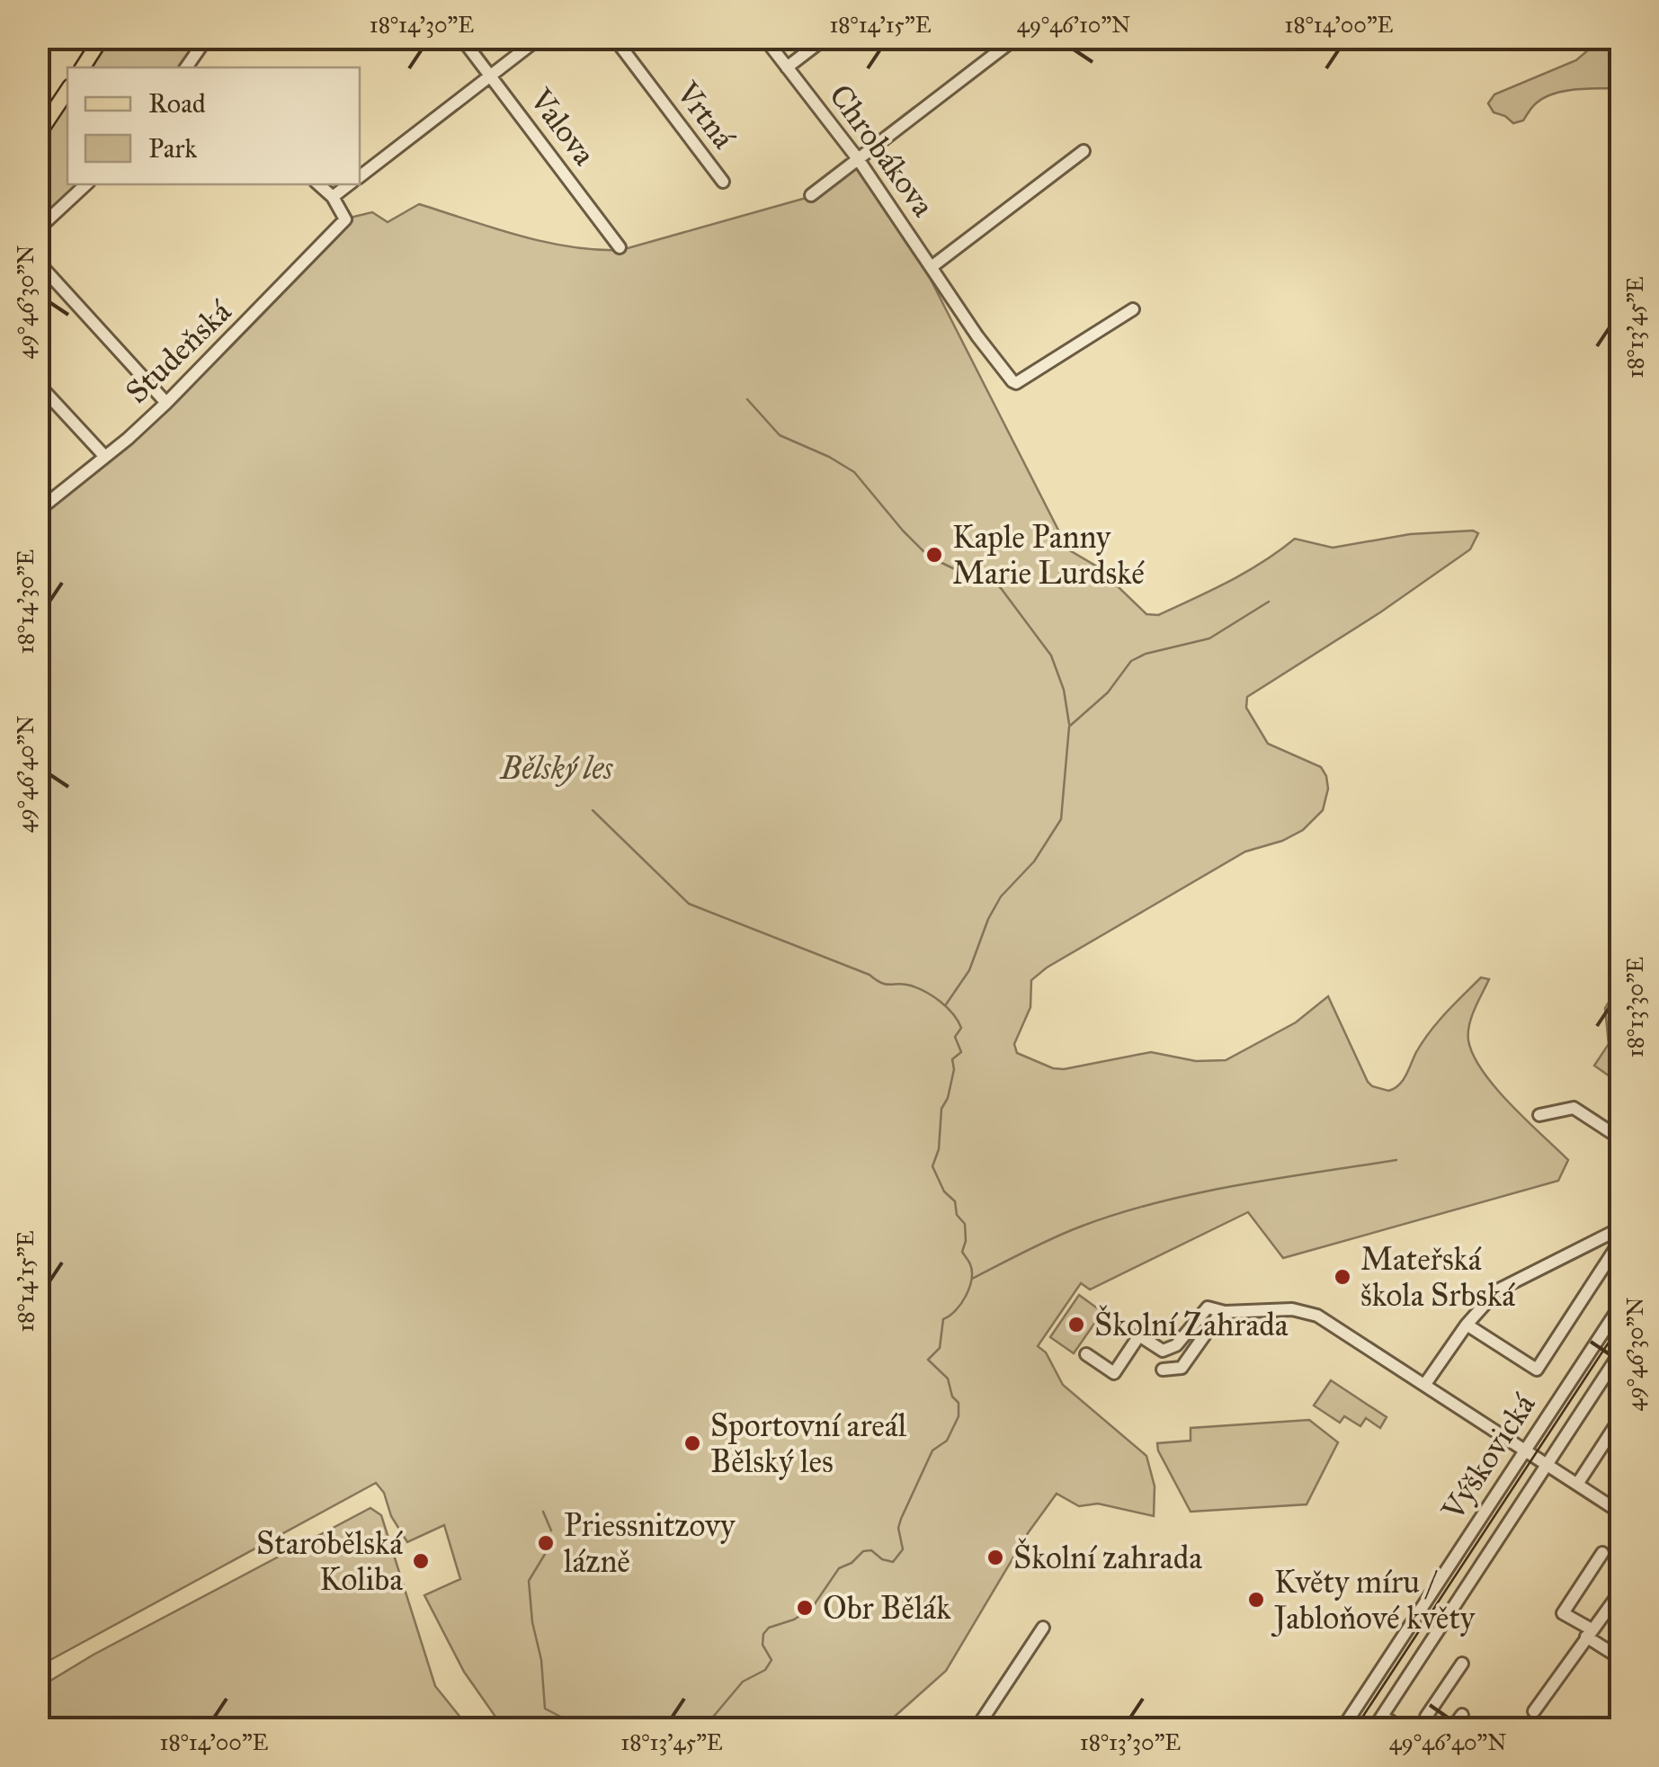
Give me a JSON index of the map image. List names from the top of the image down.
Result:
{
  "streets": {
    "street": [
      "Vrtná",
      "Valova",
      "Chrobákova",
      "Studeňská",
      "Výškovická"
    ]
  },
  "parks": ["Bělský les"],
  "places": [
    "Kaple Panny Marie Lurdské",
    "Mateřská škola Srbská",
    "Školní Zahrada",
    "Sportovní areál Bělský les",
    "Priessnitzovy lázně",
    "Školní zahrada",
    "Starobělská Koliba",
    "Květy míru / Jabloňové květy",
    "Obr Bělák"
  ],
  "legend": ["Road", "Park"],
  "coordinates": [
    "18°14'30\"E",
    "18°14'15\"E",
    "49°46'10\"N",
    "18°14'00\"E",
    "49°46'30\"N",
    "18°13'45\"E",
    "49°46'40\"N",
    "18°13'30\"E"
  ]
}
